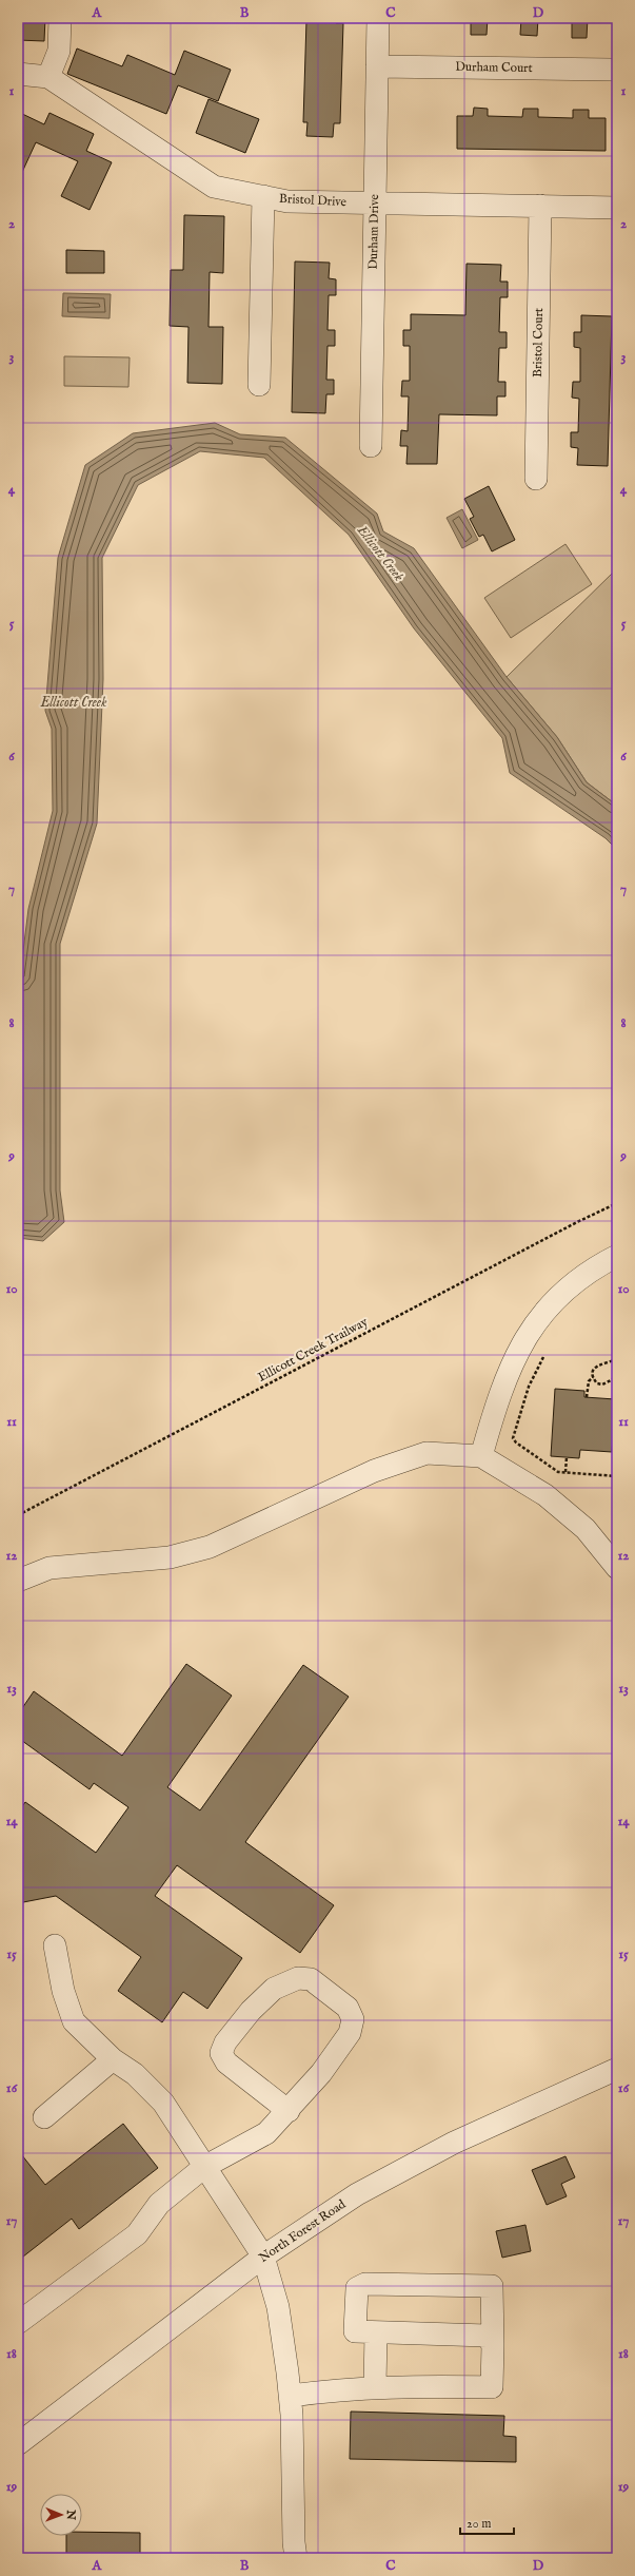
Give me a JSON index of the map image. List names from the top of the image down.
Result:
{
  "streets": {
    "street": [
      "Durham Court",
      "Bristol Drive",
      "Durham Drive",
      "Bristol Court",
      "North Forest Road"
    ],
    "path": ["Ellicott Creek Trailway"]
  },
  "crossings": [
    ["Durham Court", "Durham Drive"],
    ["Bristol Drive", "Durham Drive"],
    ["Bristol Drive", "Bristol Court"]
  ],
  "water": ["Ellicott Creek"],
  "scale_bar": "20 m",
  "north": "right",
  "grid": {
    "columns": [
      "A",
      "B",
      "C",
      "D"
    ],
    "rows": [
      "1",
      "2",
      "3",
      "4",
      "5",
      "6",
      "7",
      "8",
      "9",
      "10",
      "11",
      "12",
      "13",
      "14",
      "15",
      "16",
      "17",
      "18",
      "19"
    ]
  }
}
